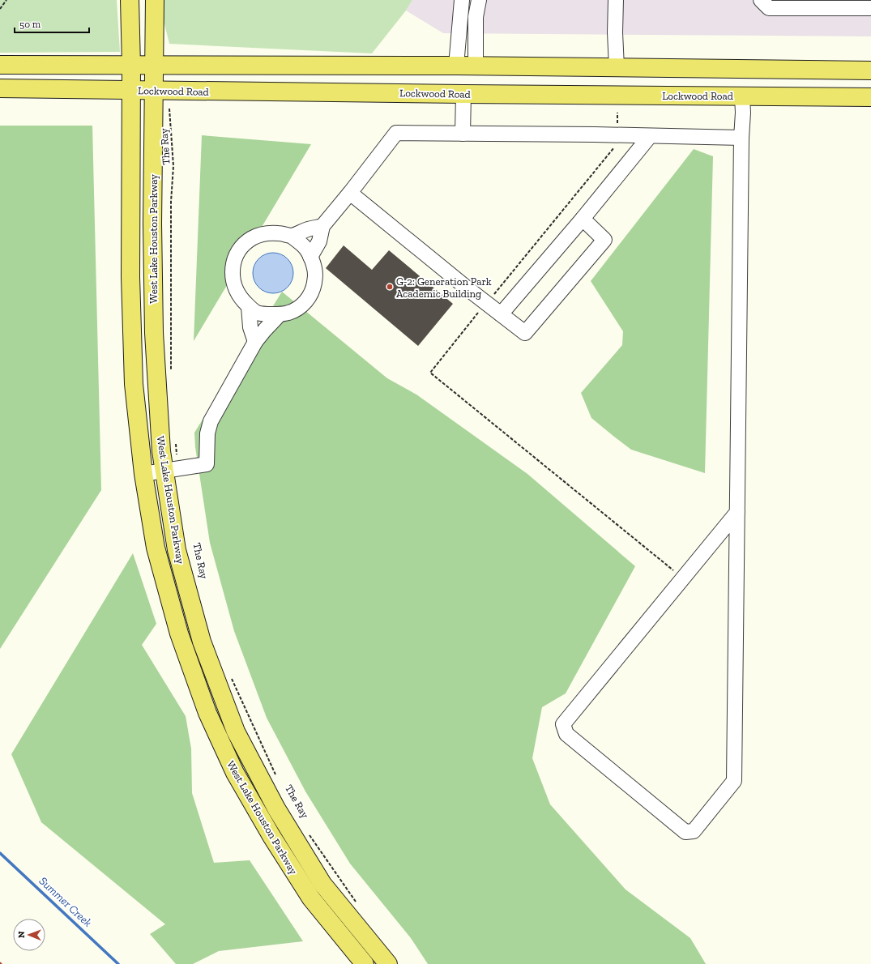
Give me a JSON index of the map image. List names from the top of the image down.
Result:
{
  "streets": {
    "main road": ["Lockwood Road", "West Lake Houston Parkway"],
    "path": ["The Ray"]
  },
  "crossings": [
    ["Lockwood Road", "West Lake Houston Parkway"]
  ],
  "water": ["Summer Creek"],
  "places": ["G-2: Generation Park Academic Building"],
  "scale_bar": "50 m",
  "north": "left"
}
